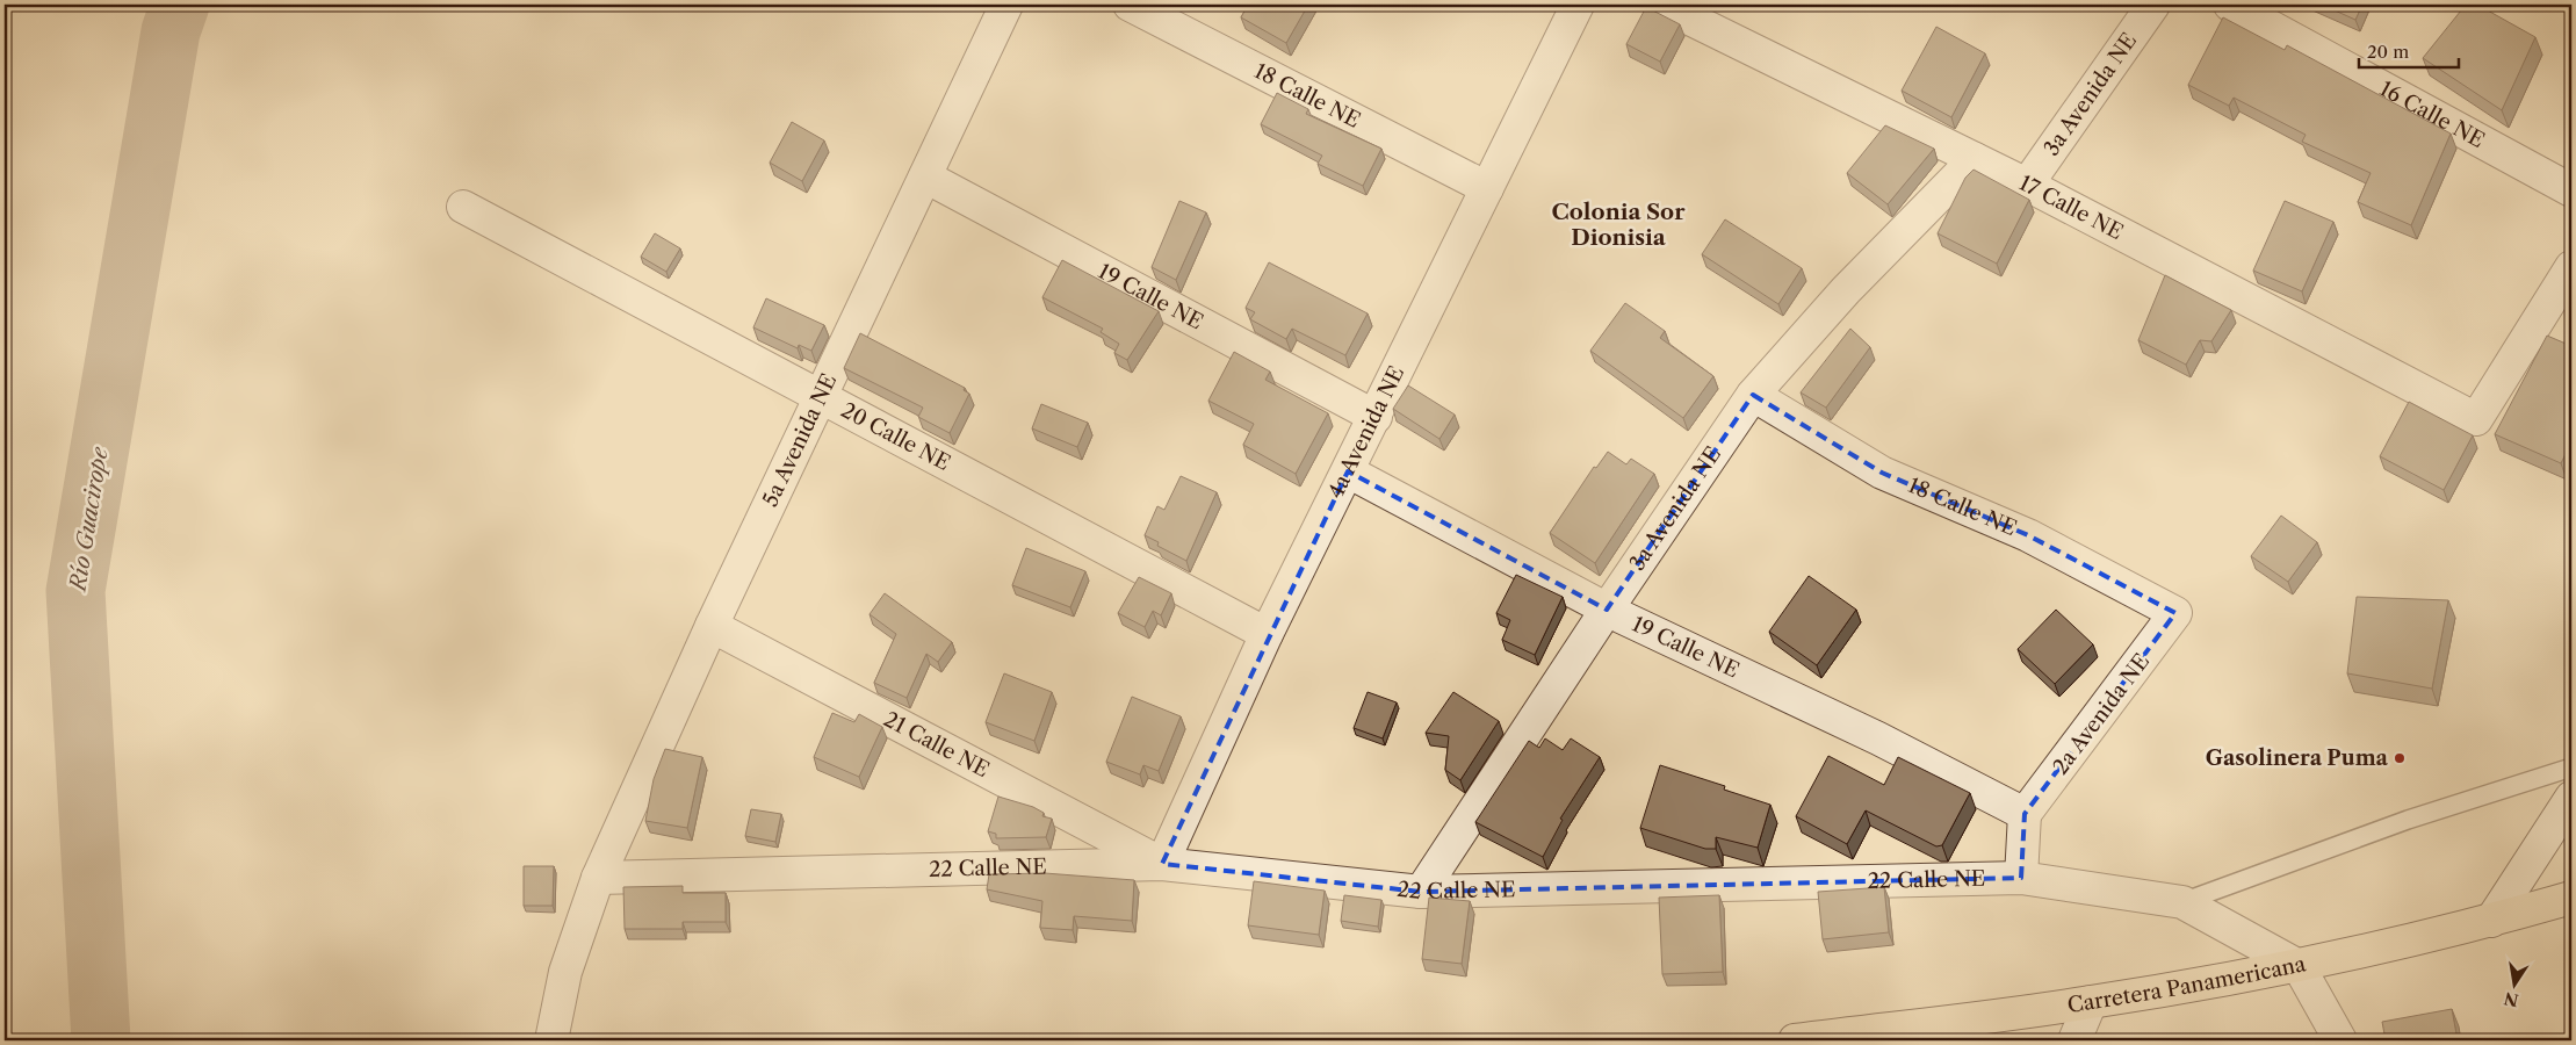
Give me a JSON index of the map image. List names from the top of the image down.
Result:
{
  "streets": {
    "highway": ["Carretera Panamericana"],
    "street": [
      "3a Avenida NE",
      "18 Calle NE",
      "16 Calle NE",
      "17 Calle NE",
      "19 Calle NE",
      "4a Avenida NE",
      "20 Calle NE",
      "5a Avenida NE",
      "2a Avenida NE",
      "21 Calle NE",
      "22 Calle NE"
    ]
  },
  "crossings": [
    ["3a Avenida NE", "18 Calle NE"],
    ["3a Avenida NE", "17 Calle NE"],
    ["3a Avenida NE", "19 Calle NE"],
    ["3a Avenida NE", "22 Calle NE"],
    ["18 Calle NE", "4a Avenida NE"],
    ["18 Calle NE", "2a Avenida NE"],
    ["19 Calle NE", "4a Avenida NE"],
    ["19 Calle NE", "5a Avenida NE"],
    ["19 Calle NE", "2a Avenida NE"],
    ["4a Avenida NE", "20 Calle NE"],
    ["4a Avenida NE", "21 Calle NE"],
    ["4a Avenida NE", "22 Calle NE"],
    ["20 Calle NE", "5a Avenida NE"],
    ["5a Avenida NE", "21 Calle NE"],
    ["5a Avenida NE", "22 Calle NE"],
    ["21 Calle NE", "22 Calle NE"],
    ["22 Calle NE", "Carretera Panamericana"]
  ],
  "districts": ["Colonia Sor Dionisia"],
  "water": ["Río Guacirope"],
  "places": ["Gasolinera Puma"],
  "scale_bar": "20 m",
  "north": "bottom"
}
